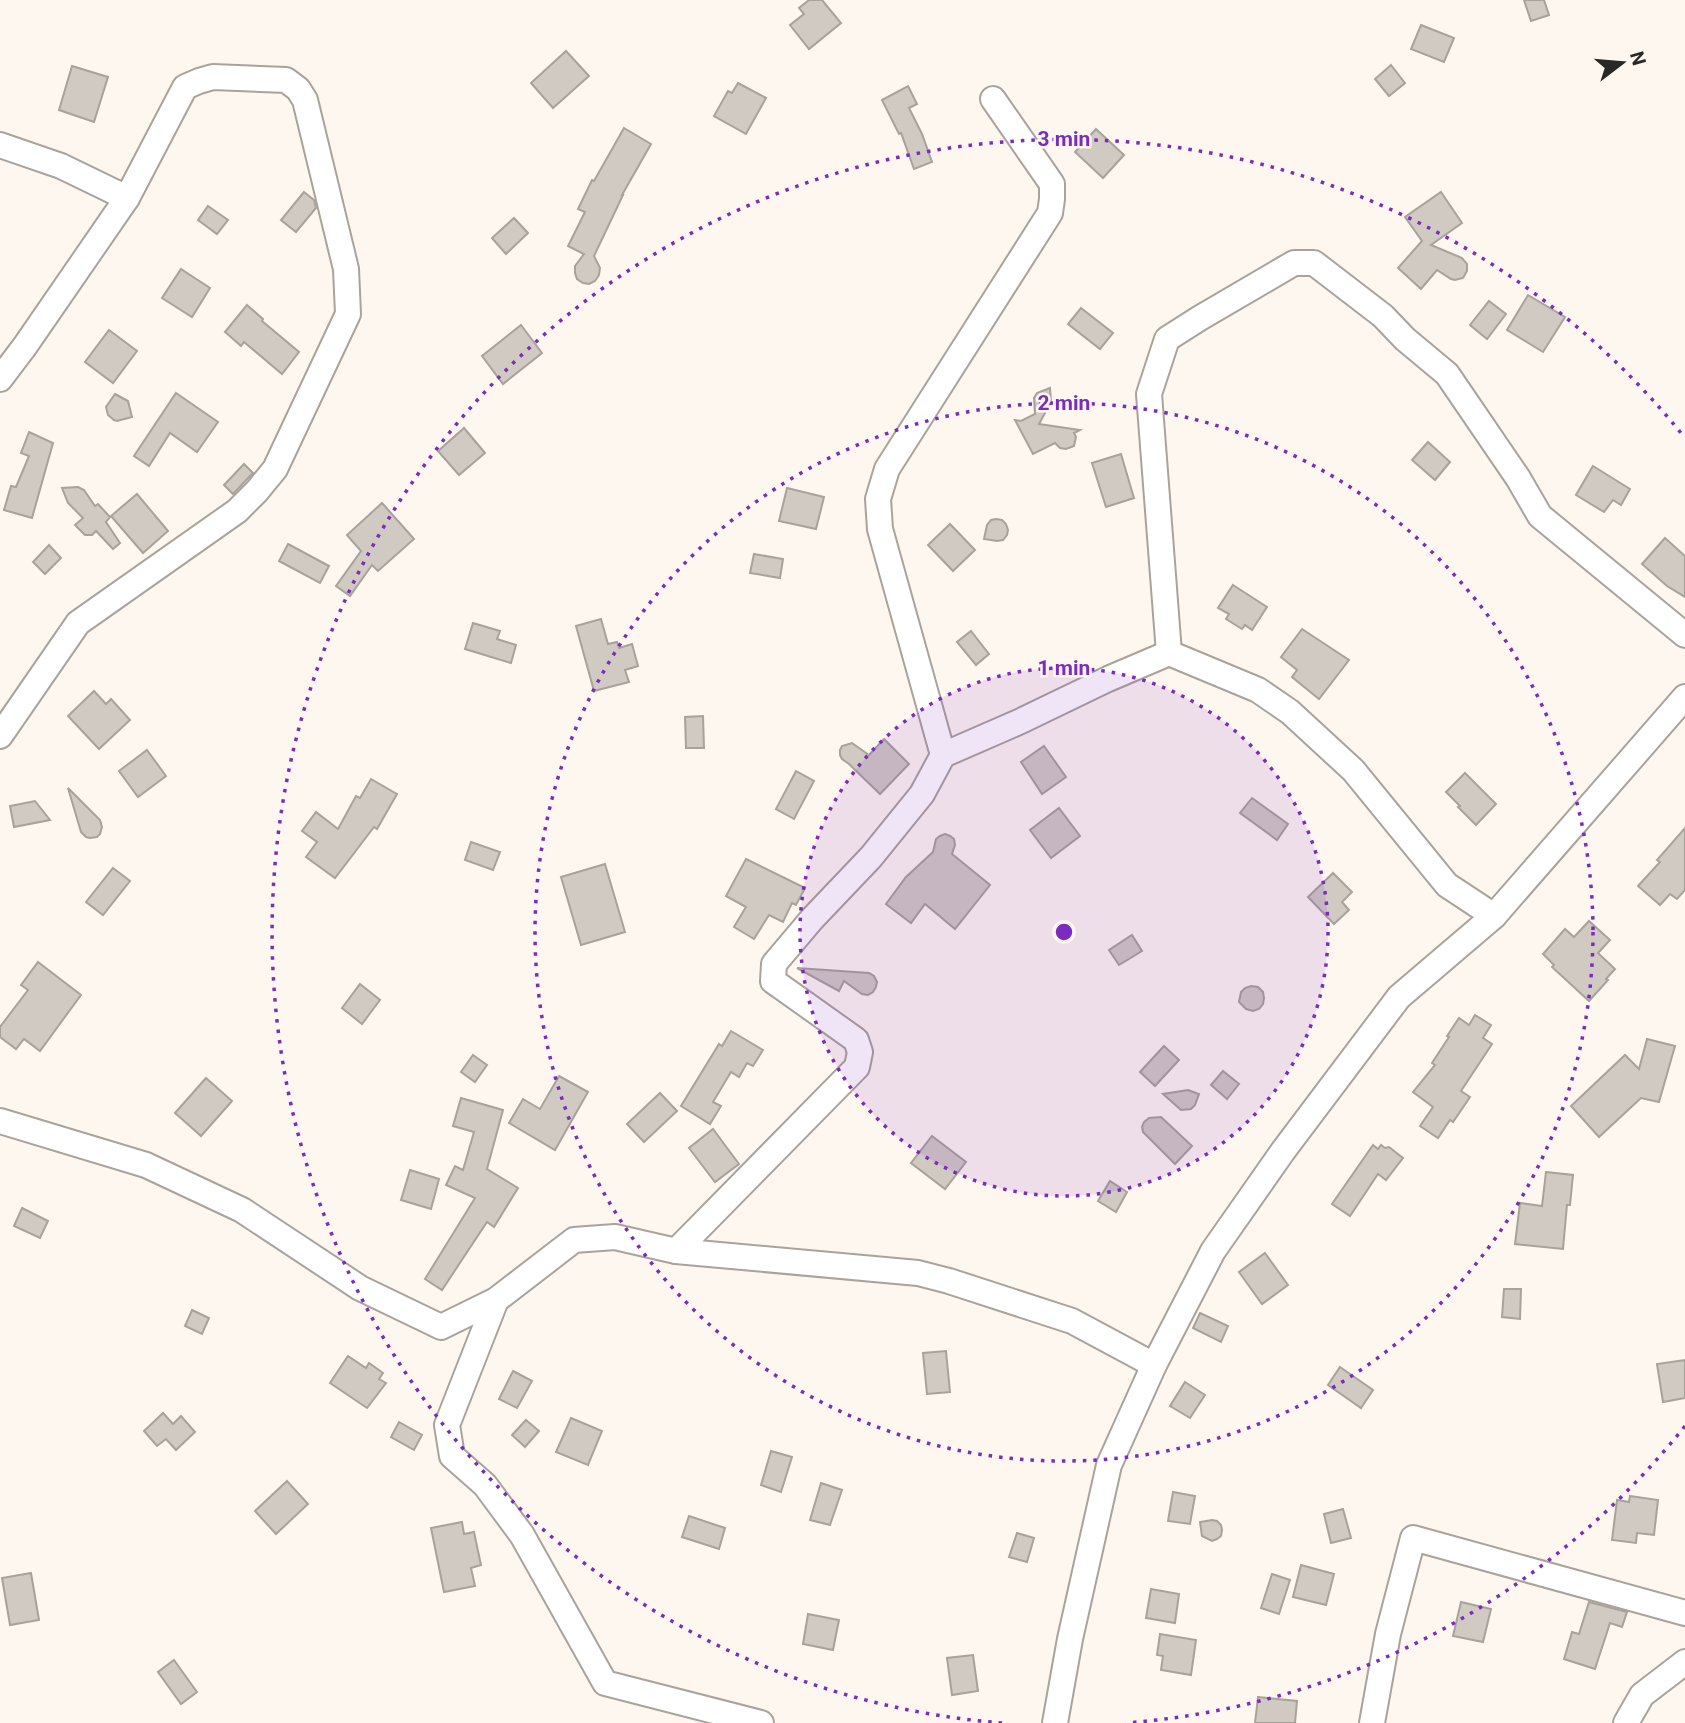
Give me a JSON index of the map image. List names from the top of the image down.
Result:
{
  "north": "right",
  "rings": ["3 min", "2 min", "1 min"]
}
